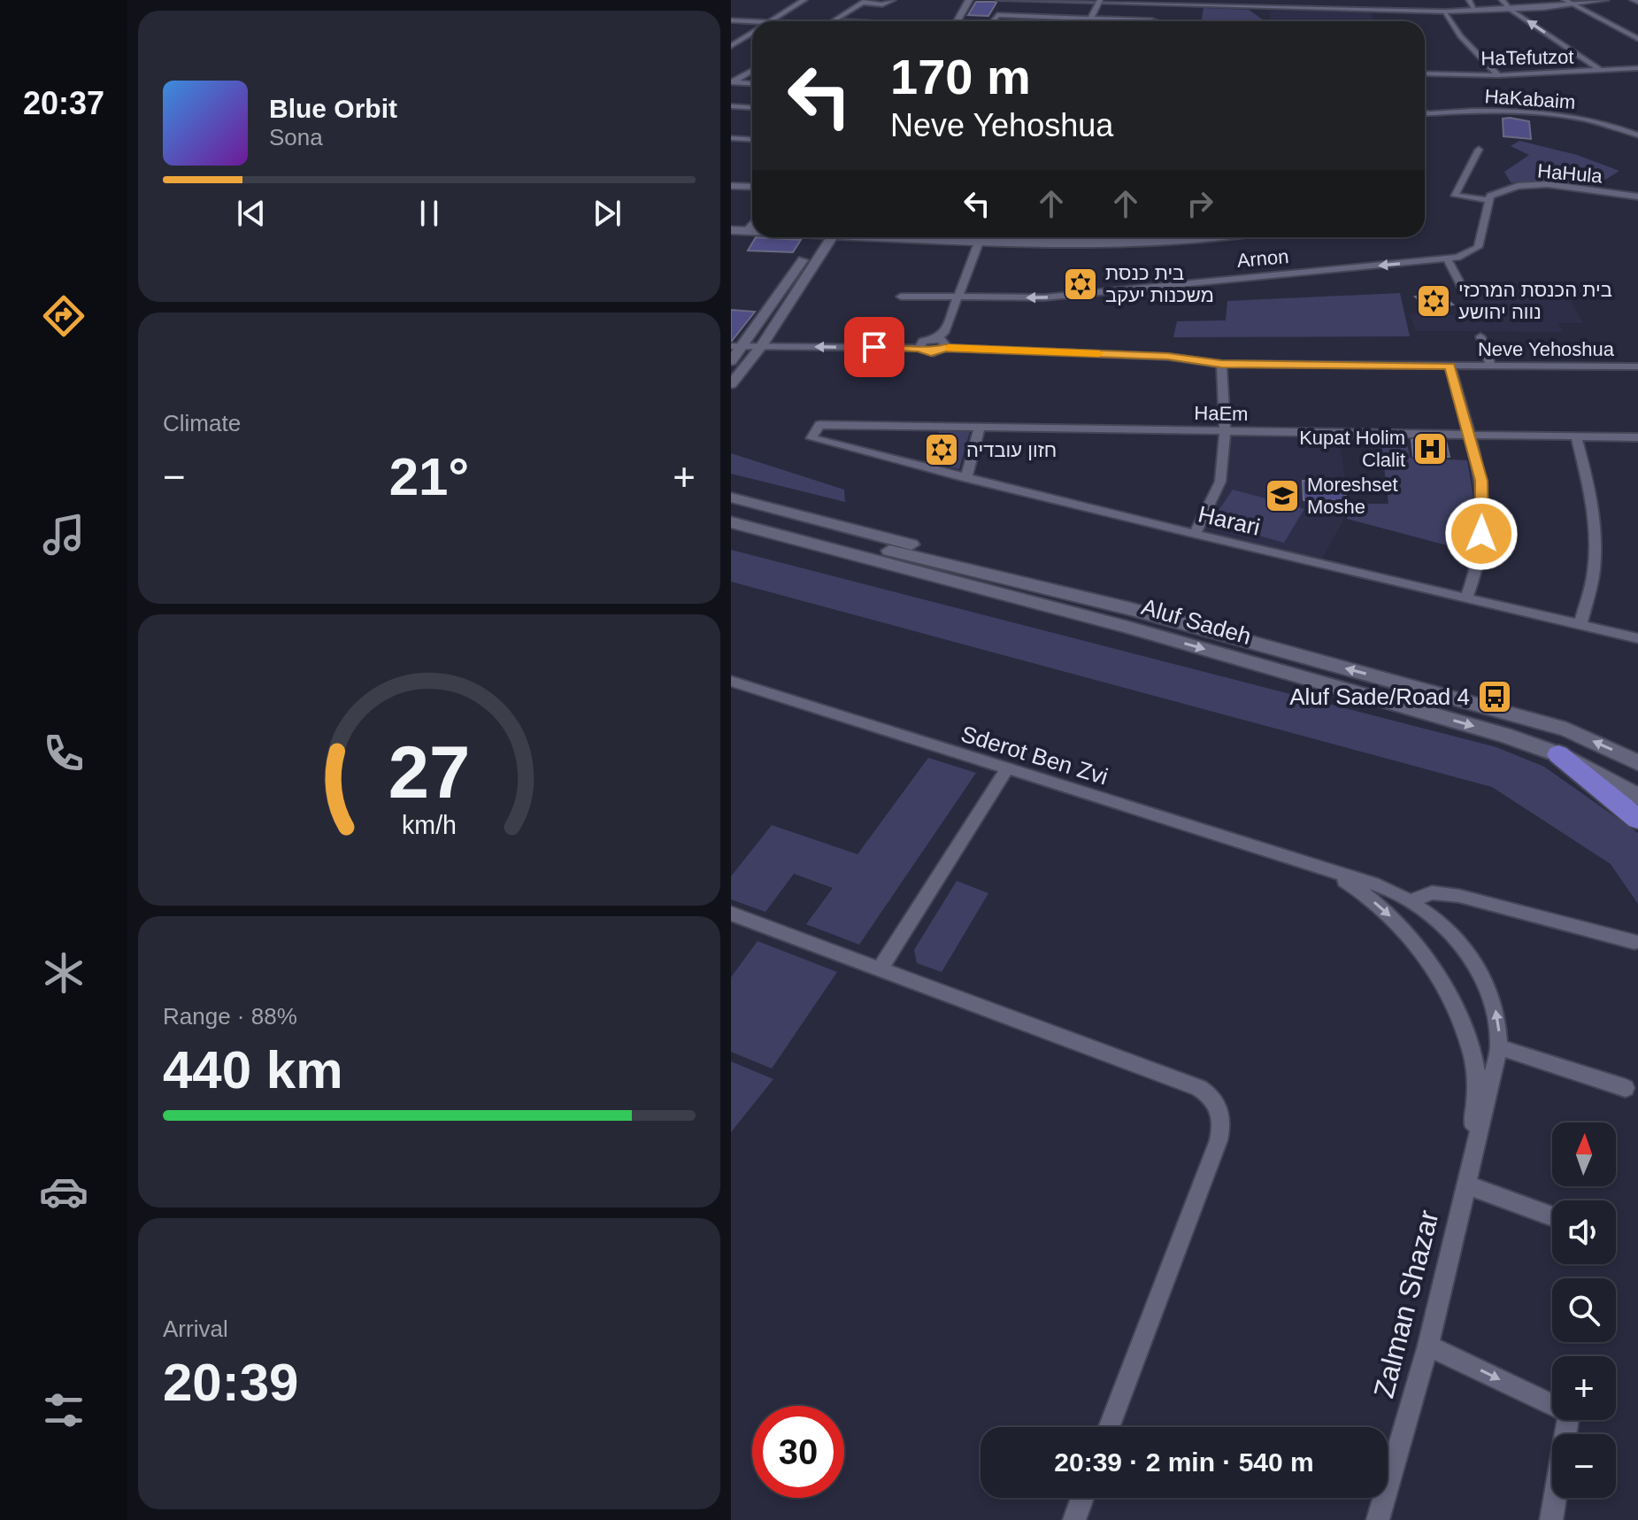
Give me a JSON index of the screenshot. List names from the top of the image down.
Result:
{
  "streets": {
    "main road": ["Aluf Sadeh"],
    "street": [
      "HaTefutzot",
      "HaKabaim",
      "HaHula",
      "Arnon",
      "Neve Yehoshua",
      "HaEm",
      "Harari",
      "Sderot Ben Zvi",
      "Zalman Shazar"
    ]
  },
  "crossings": [
    ["HaHula", "Arnon"],
    ["HaEm", "Harari"],
    ["Sderot Ben Zvi", "Zalman Shazar"]
  ],
  "one_way": ["Arnon"],
  "places": {
    "synagogue": ["בית כנסת משכנות יעקב", "בית הכנסת המרכזי נווה יהושע", "חזון עובדיה"],
    "hospital": ["Kupat Holim Clalit"],
    "school or university": ["Moreshset Moshe"],
    "bus stop": ["Aluf Sade/Road 4"]
  },
  "north": "top",
  "page": {
    "tabs": "20:37",
    "turn": ["170 m", "Neve Yehoshua"],
    "song": ["Blue Orbit", "Sona"],
    "tile": [
      "Climate",
      ["Range · 88%", "440 km"],
      ["Arrival", "20:39"]
    ],
    "heat": ["−", "21°", "+"],
    "map_buttons": ["+", "−"],
    "limit": "30",
    "trip": "20:39 · 2 min · 540 m",
    "gauge": ["27", "km/h"]
  }
}
